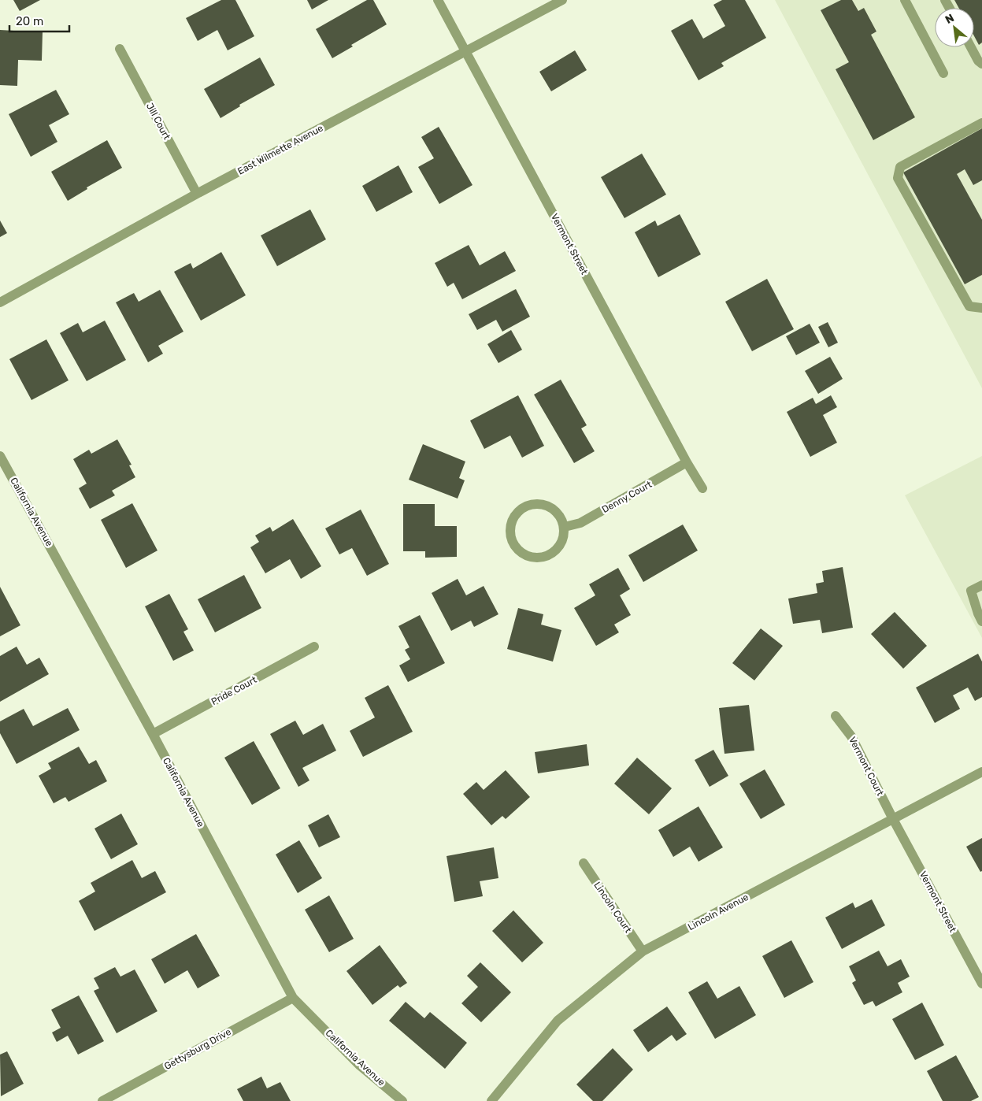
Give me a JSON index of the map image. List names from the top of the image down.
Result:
{
  "streets": {
    "street": [
      "Jill Court",
      "East Wilmette Avenue",
      "Vermont Street",
      "Denny Court",
      "California Avenue",
      "Pride Court",
      "Vermont Court",
      "Lincoln Court",
      "Lincoln Avenue",
      "Gettysburg Drive"
    ]
  },
  "crossings": [
    ["Jill Court", "East Wilmette Avenue"],
    ["East Wilmette Avenue", "Vermont Street"],
    ["Vermont Street", "Denny Court"],
    ["Vermont Street", "Vermont Court"],
    ["Vermont Street", "Lincoln Avenue"],
    ["California Avenue", "Pride Court"],
    ["California Avenue", "Gettysburg Drive"],
    ["Vermont Court", "Lincoln Avenue"],
    ["Lincoln Court", "Lincoln Avenue"]
  ],
  "scale_bar": "20 m",
  "north": "top left"
}
